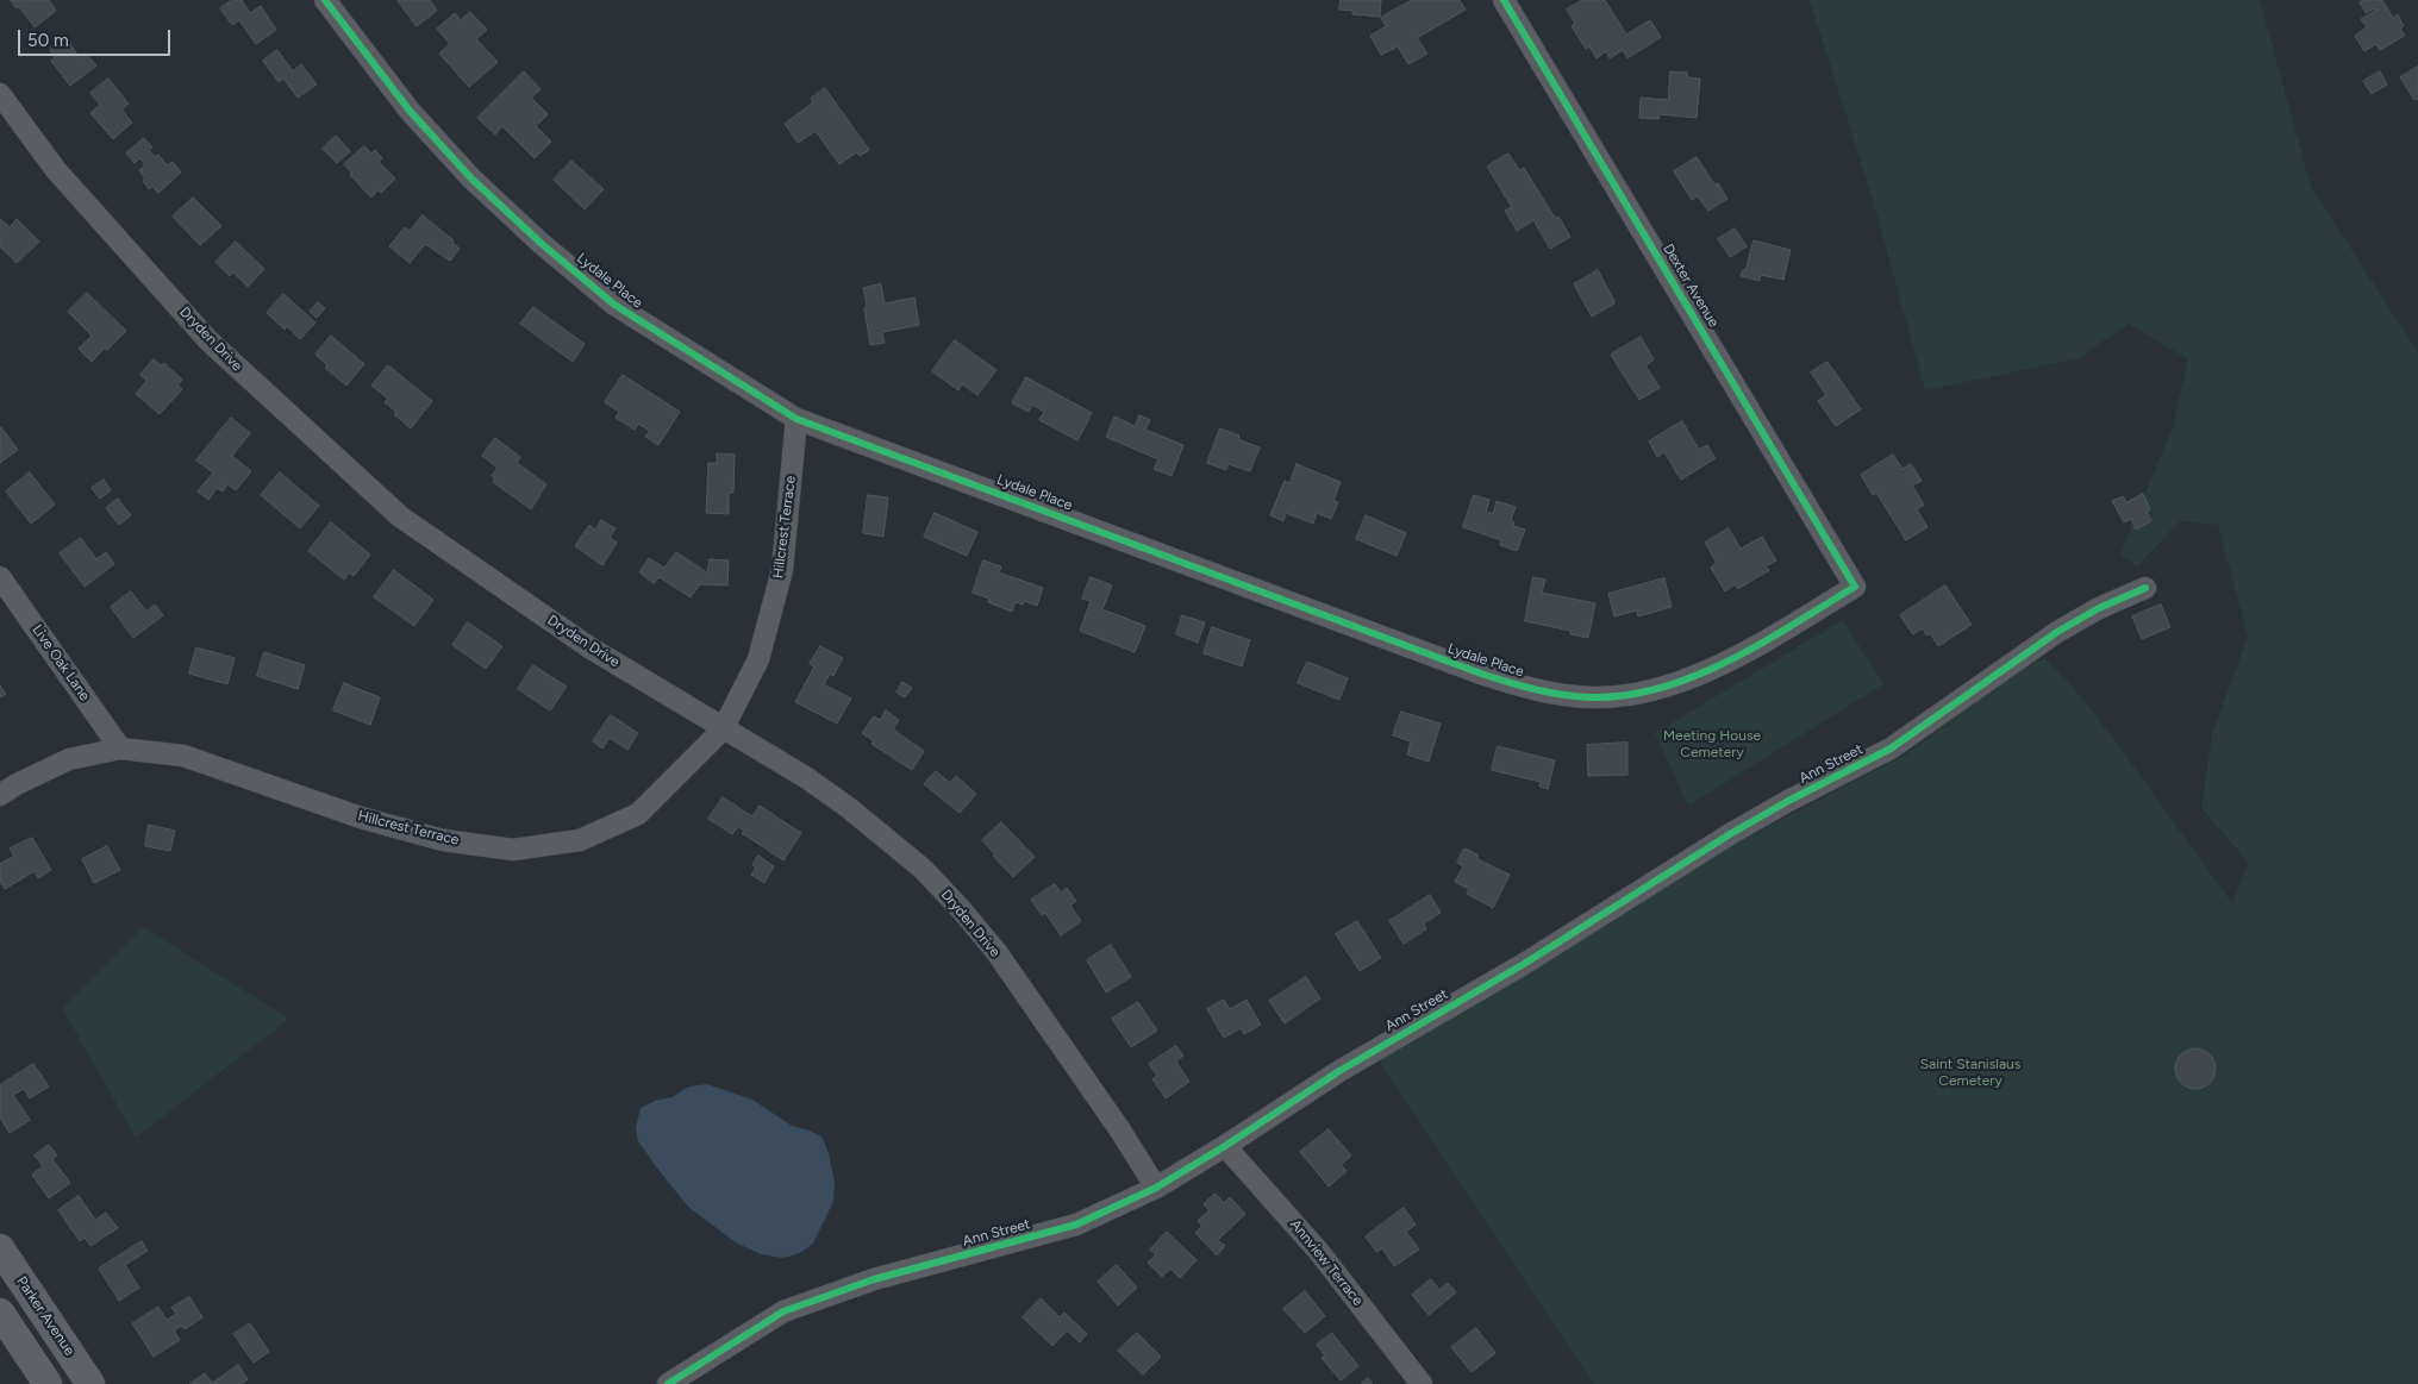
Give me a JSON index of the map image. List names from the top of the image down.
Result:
{
  "streets": {
    "street": [
      "Lydale Place",
      "Dexter Avenue",
      "Dryden Drive",
      "Hillcrest Terrace",
      "Live Oak Lane",
      "Ann Street",
      "Annview Terrace",
      "Parker Avenue"
    ]
  },
  "crossings": [
    ["Lydale Place", "Dexter Avenue"],
    ["Lydale Place", "Hillcrest Terrace"],
    ["Dryden Drive", "Hillcrest Terrace"],
    ["Dryden Drive", "Ann Street"],
    ["Hillcrest Terrace", "Live Oak Lane"],
    ["Ann Street", "Annview Terrace"]
  ],
  "parks": ["Meeting House Cemetery", "Saint Stanislaus Cemetery"],
  "scale_bar": "50 m"
}
